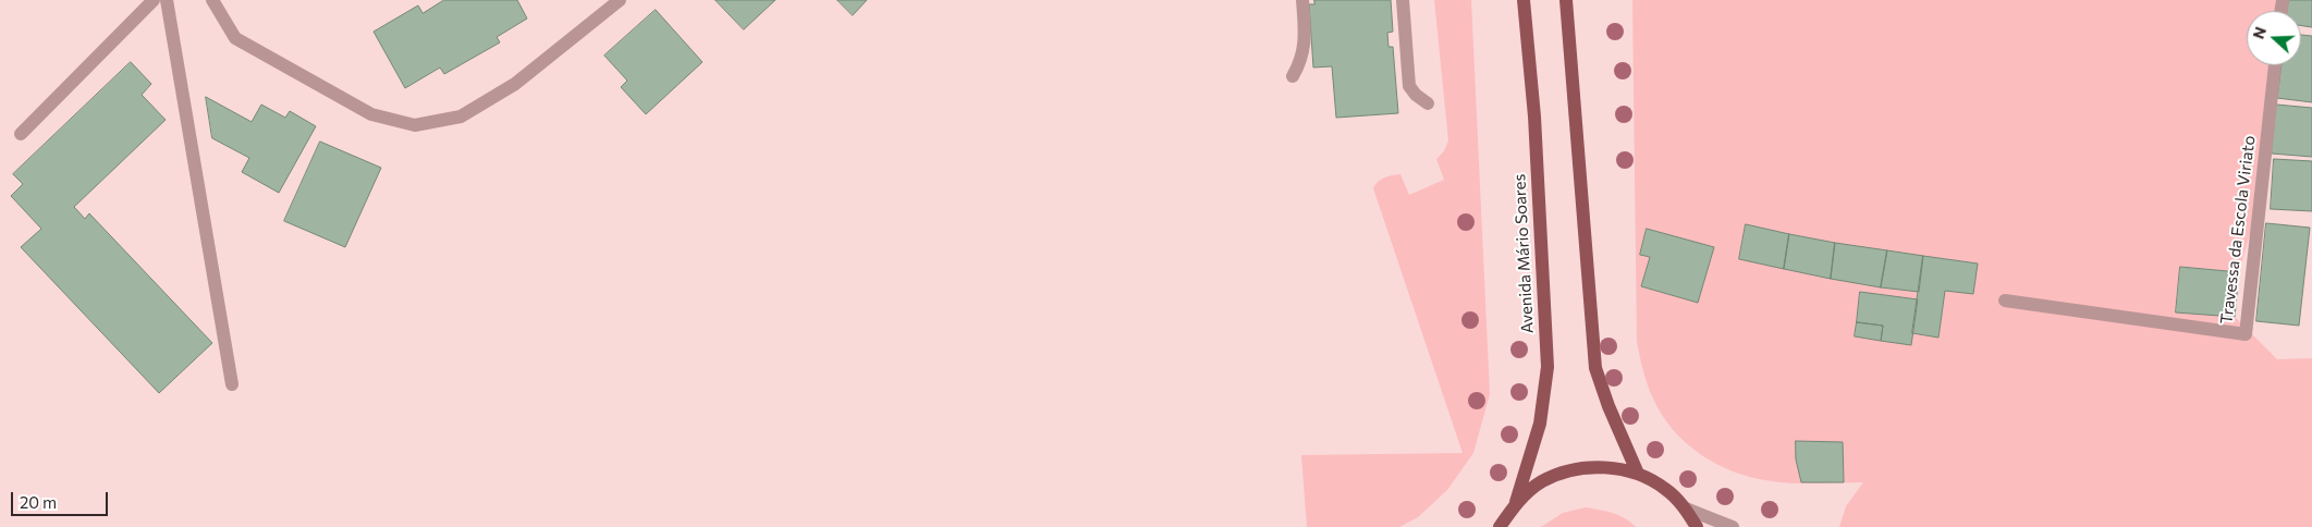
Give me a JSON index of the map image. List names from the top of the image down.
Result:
{
  "streets": {
    "main road": ["Avenida Mário Soares"],
    "street": ["Travessa da Escola Viriato"]
  },
  "scale_bar": "20 m",
  "north": "left"
}
